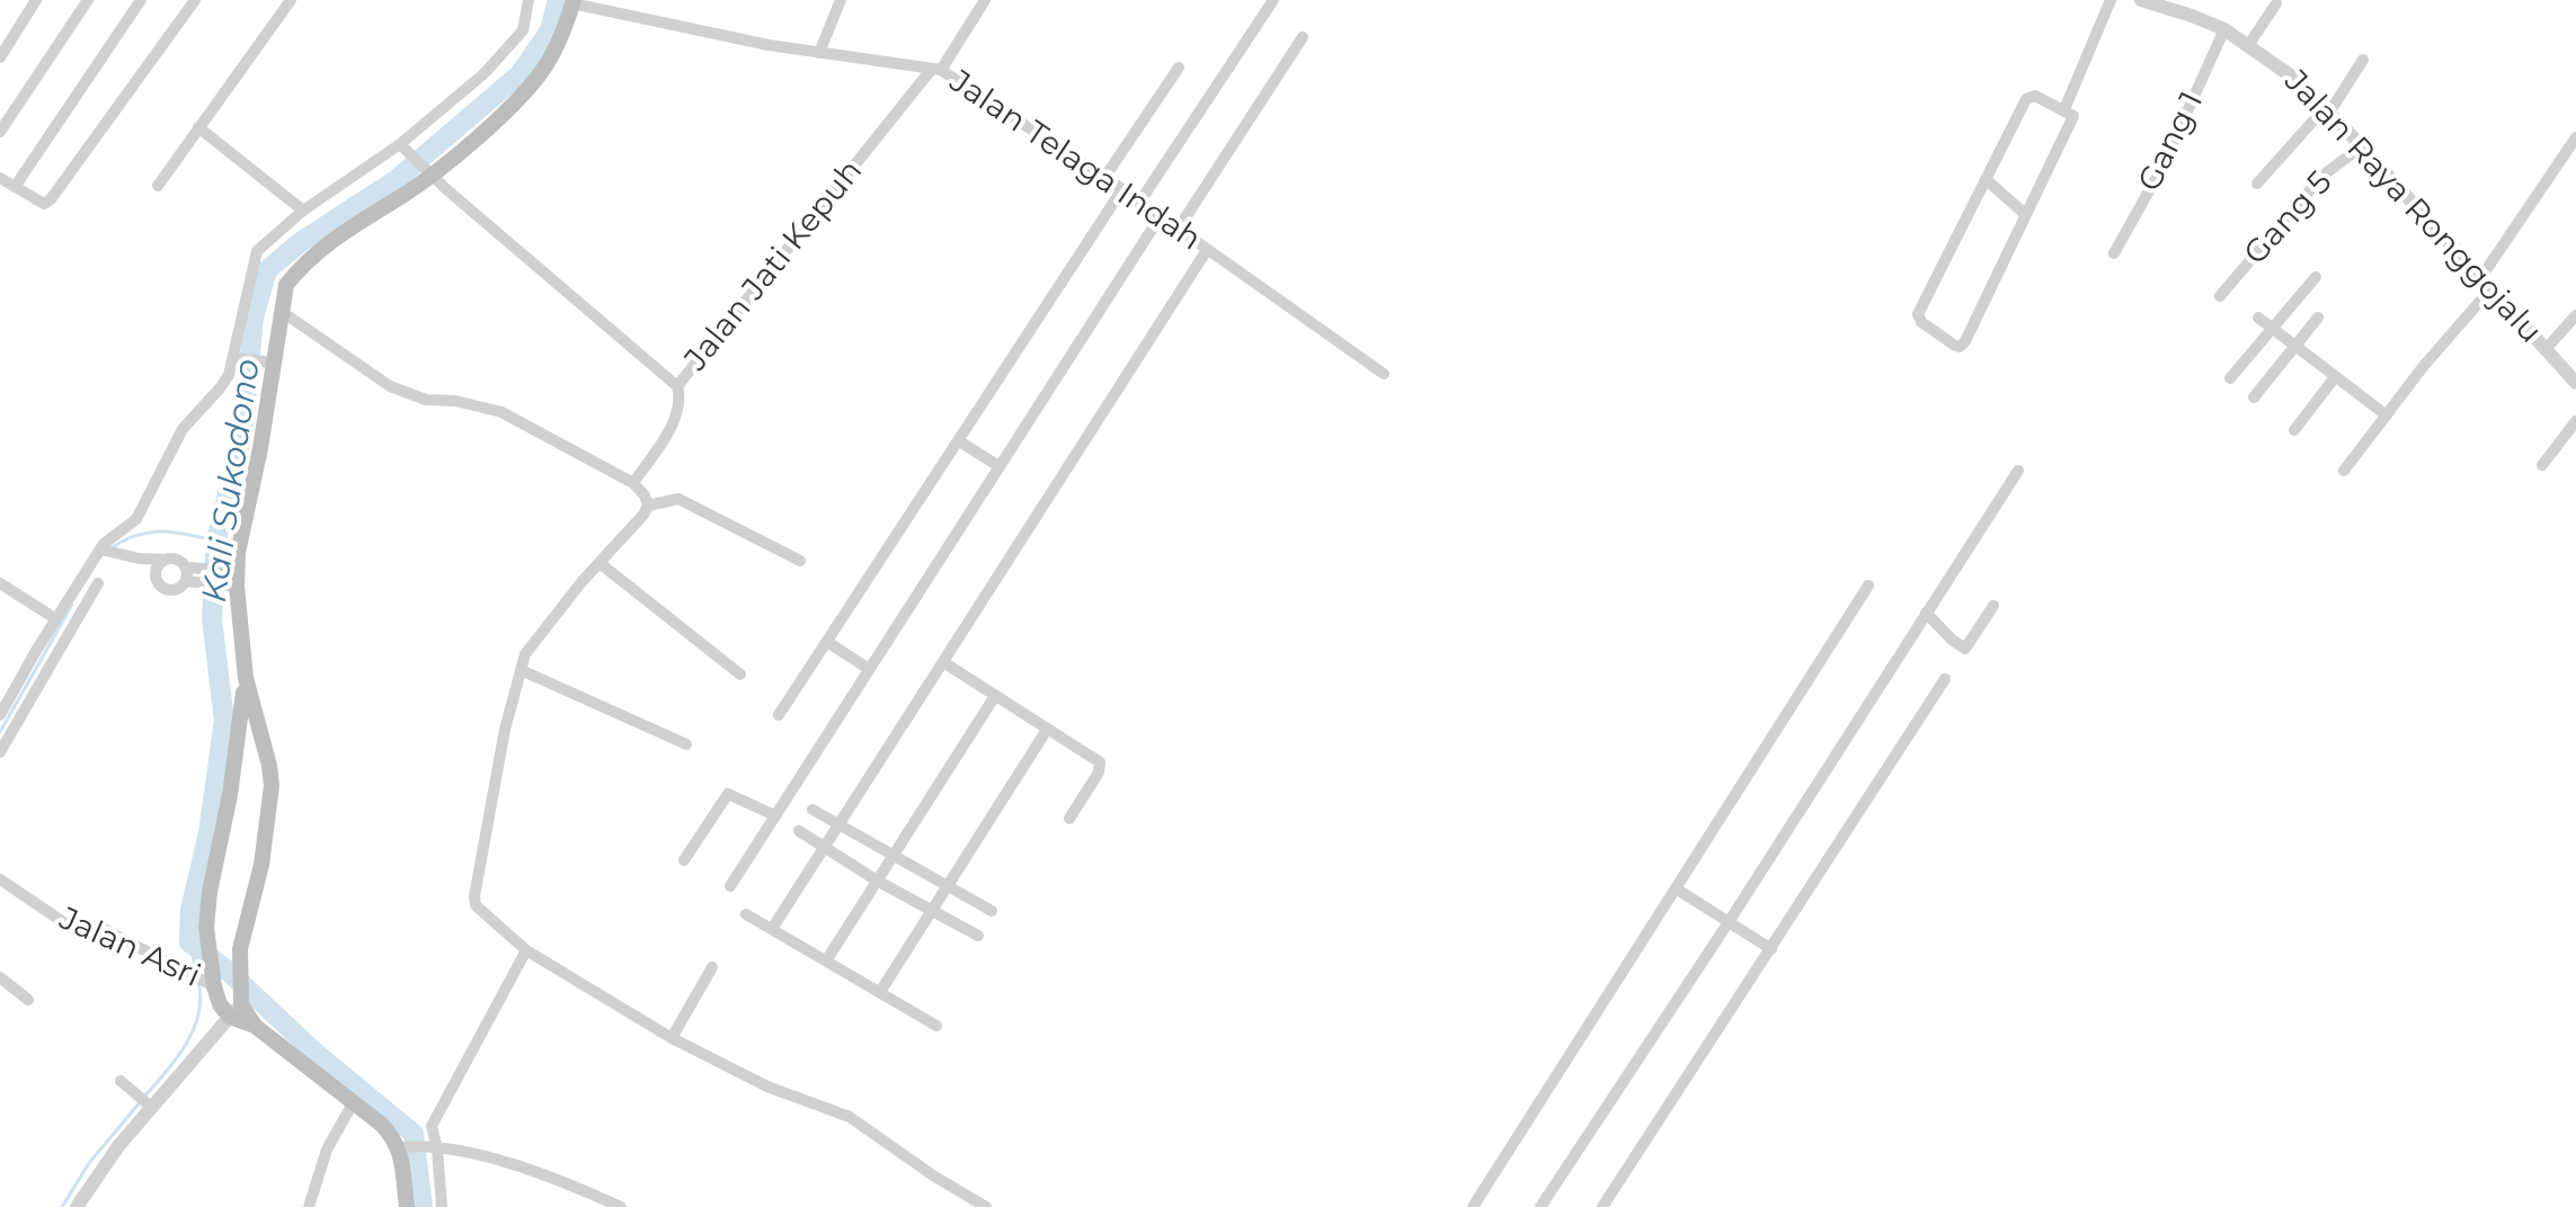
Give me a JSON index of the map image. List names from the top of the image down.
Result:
{
  "streets": {
    "street": [
      "Gang 1",
      "Jalan Telaga Indah",
      "Jalan Raya Ronggojalu",
      "Gang 5",
      "Jalan Jati Kepuh",
      "Jalan Asri"
    ]
  },
  "crossings": [
    ["Gang 1", "Jalan Raya Ronggojalu"],
    ["Jalan Telaga Indah", "Jalan Jati Kepuh"],
    ["Jalan Raya Ronggojalu", "Gang 5"]
  ],
  "water": ["Kali Sukodono"]
}
